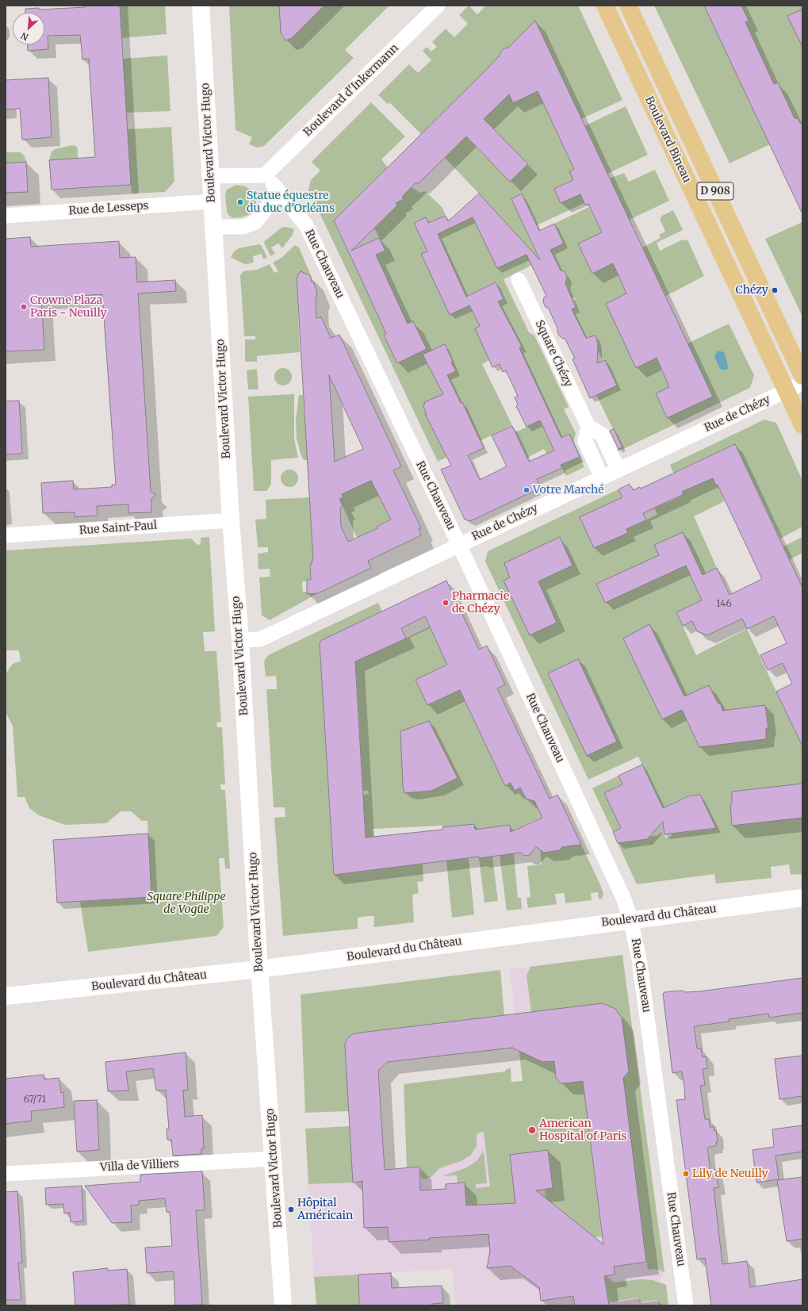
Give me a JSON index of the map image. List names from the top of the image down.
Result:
{
  "streets": {
    "main road": ["Boulevard Bineau", "D 908"],
    "street": [
      "Boulevard d'Inkermann",
      "Boulevard Victor Hugo",
      "Rue de Lesseps",
      "Rue Chauveau",
      "Square Chézy",
      "Rue de Chézy",
      "Rue Saint-Paul",
      "Boulevard du Château",
      "Villa de Villiers"
    ]
  },
  "crossings": [
    ["Boulevard d'Inkermann", "Rue Chauveau"],
    ["Boulevard Bineau", "Rue de Chézy"],
    ["Boulevard Victor Hugo", "Rue de Lesseps"],
    ["Boulevard Victor Hugo", "Rue de Chézy"],
    ["Boulevard Victor Hugo", "Rue Saint-Paul"],
    ["Boulevard Victor Hugo", "Boulevard du Château"],
    ["Boulevard Victor Hugo", "Villa de Villiers"],
    ["Rue Chauveau", "Rue de Chézy"],
    ["Rue Chauveau", "Boulevard du Château"]
  ],
  "parks": ["Square Philippe de Vogüe"],
  "places": [
    "Statue équestre du duc d'Orléans",
    "Chézy",
    "Crowne Plaza Paris - Neuilly",
    "Votre Marché",
    "Pharmacie de Chézy",
    "American Hospital of Paris",
    "Lily de Neuilly",
    "Hôpital Américain"
  ],
  "house_numbers": ["146", "67/71"],
  "north": "bottom left"
}
